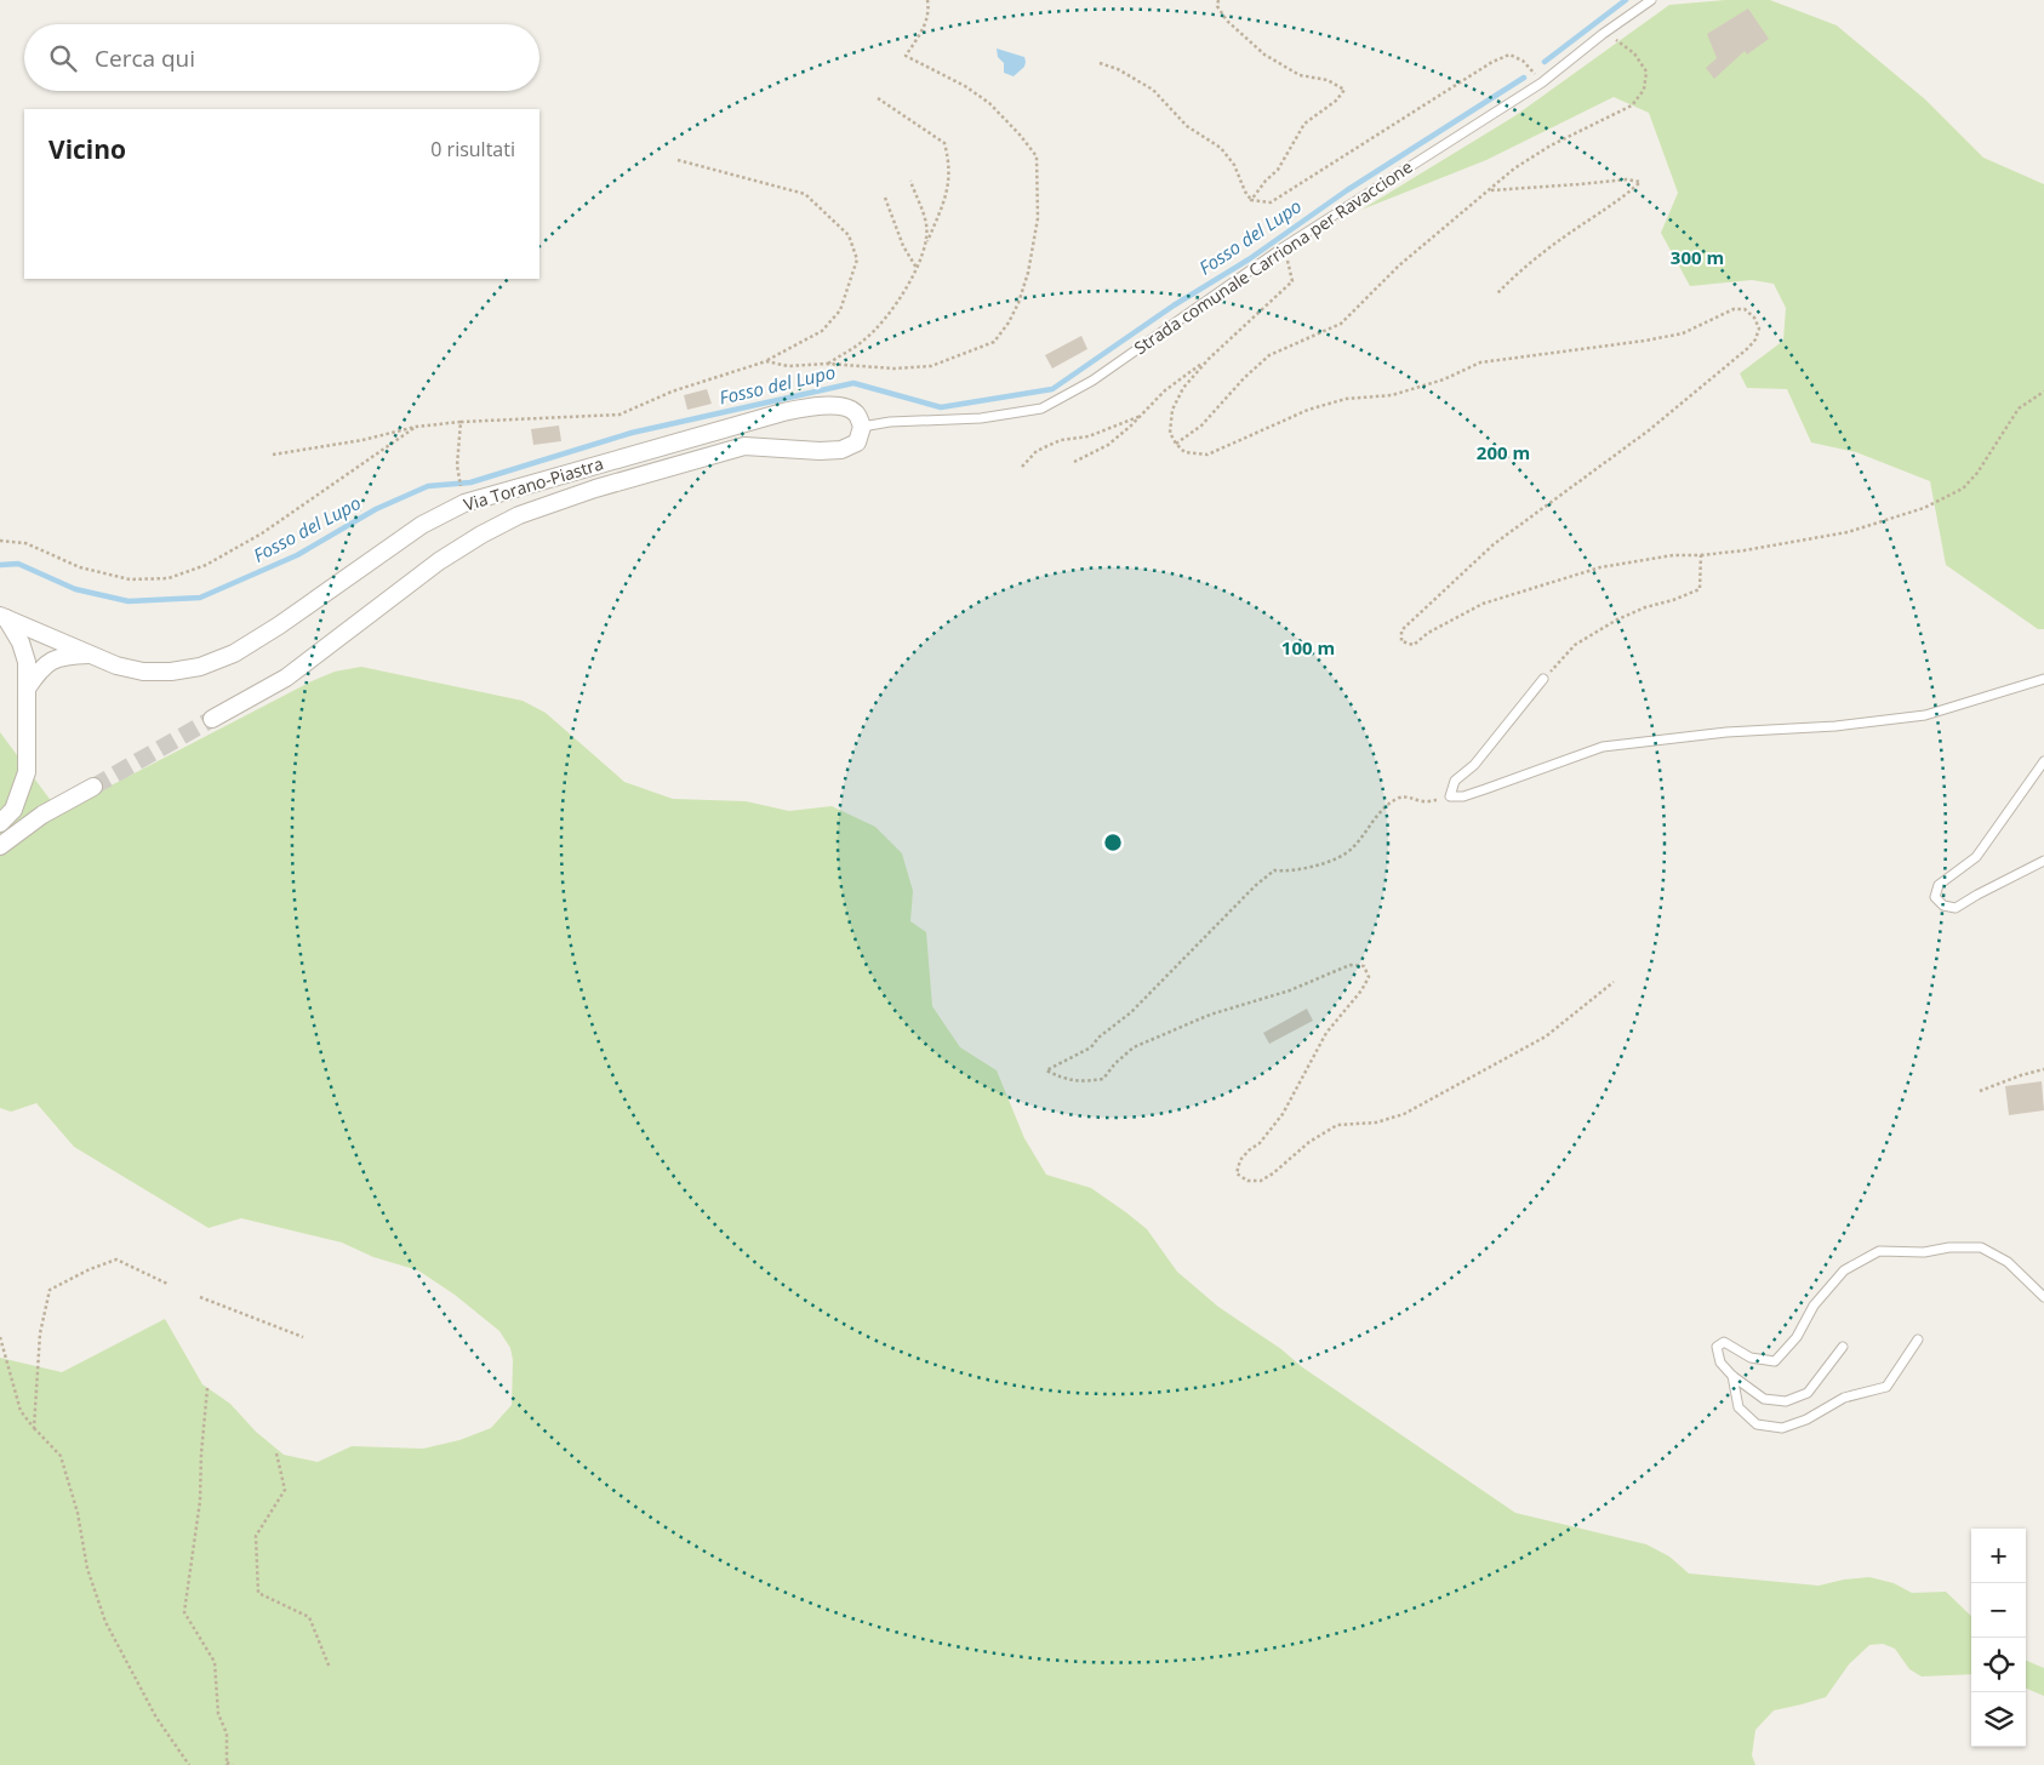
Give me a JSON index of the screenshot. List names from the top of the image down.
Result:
{
  "streets": {
    "street": ["Via Torano-Piastra"],
    "lane": ["Strada comunale Carriona per Ravaccione"]
  },
  "crossings": [
    ["Strada comunale Carriona per Ravaccione", "Via Torano-Piastra"]
  ],
  "water": ["Fosso del Lupo"],
  "page": {
    "search": "Cerca qui",
    "heading": ["Vicino", "0 risultati"],
    "map_buttons": ["+", "−"]
  },
  "rings": ["300 m", "200 m", "100 m"]
}
